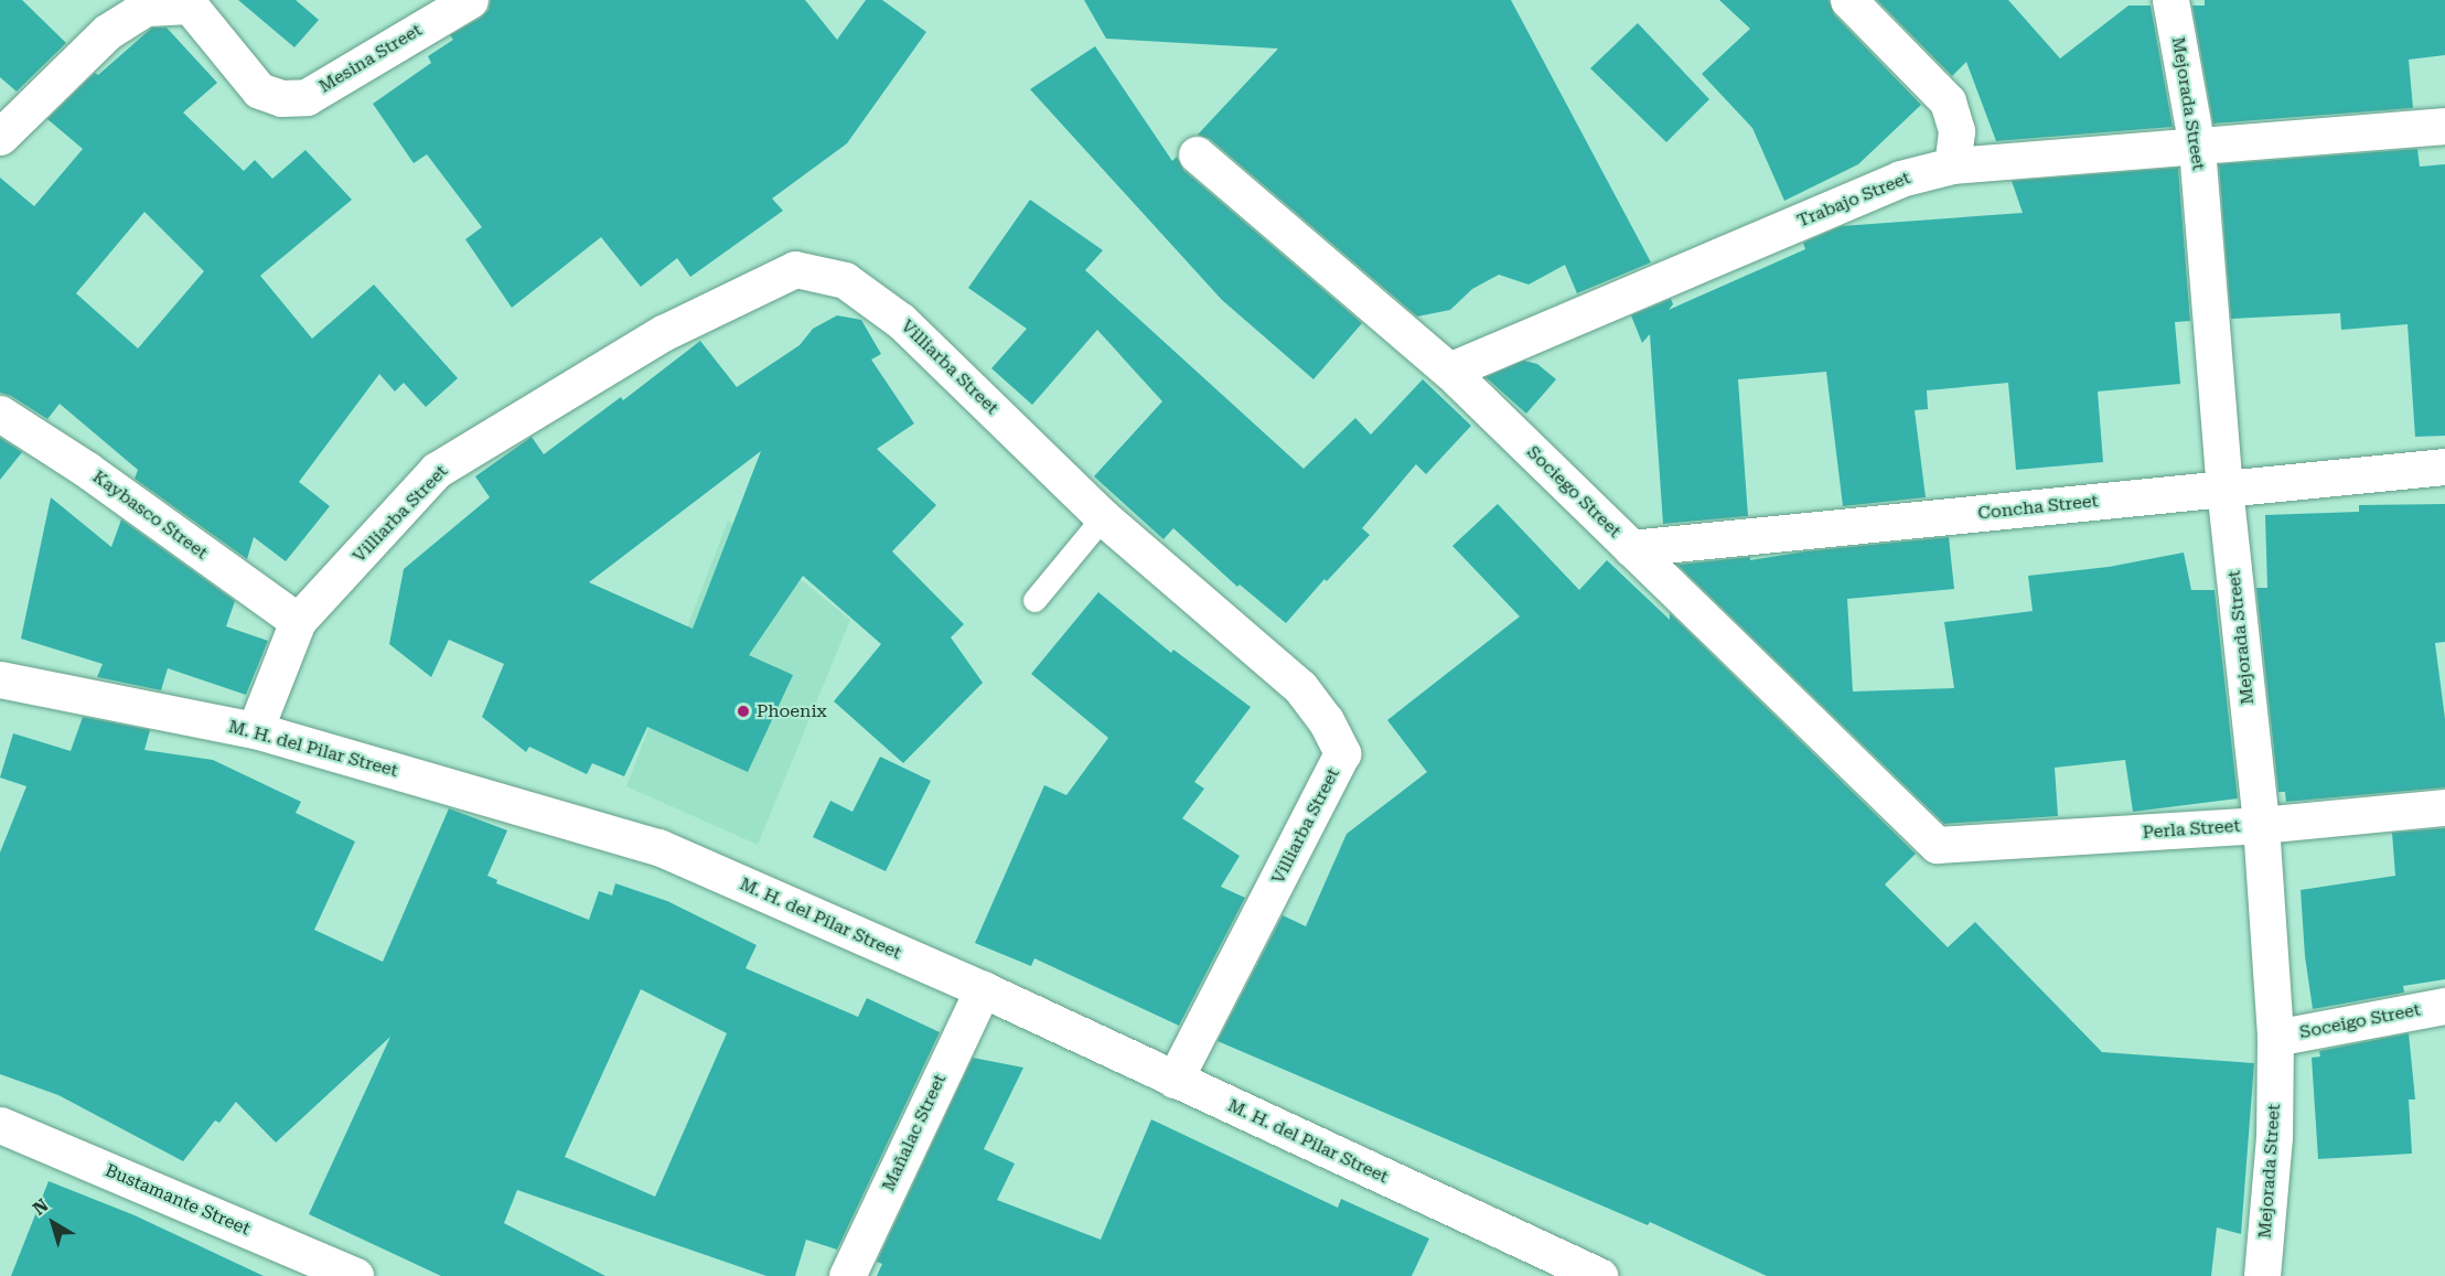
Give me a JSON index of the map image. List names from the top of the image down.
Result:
{
  "streets": {
    "street": [
      "Mesina Street",
      "Mejorada Street",
      "Trabajo Street",
      "Villiarba Street",
      "Sociego Street",
      "Concha Street",
      "Kaybasco Street",
      "M. H. del Pilar Street",
      "Perla Street",
      "Soceigo Street",
      "Mañalac Street",
      "Bustamante Street"
    ]
  },
  "crossings": [
    ["Mejorada Street", "Trabajo Street"],
    ["Mejorada Street", "Concha Street"],
    ["Mejorada Street", "Perla Street"],
    ["Mejorada Street", "Soceigo Street"],
    ["Trabajo Street", "Sociego Street"],
    ["Villiarba Street", "Kaybasco Street"],
    ["Villiarba Street", "M. H. del Pilar Street"],
    ["Sociego Street", "Concha Street"],
    ["Sociego Street", "Perla Street"],
    ["M. H. del Pilar Street", "Mañalac Street"]
  ],
  "places": ["Phoenix"],
  "north": "top left"
}
